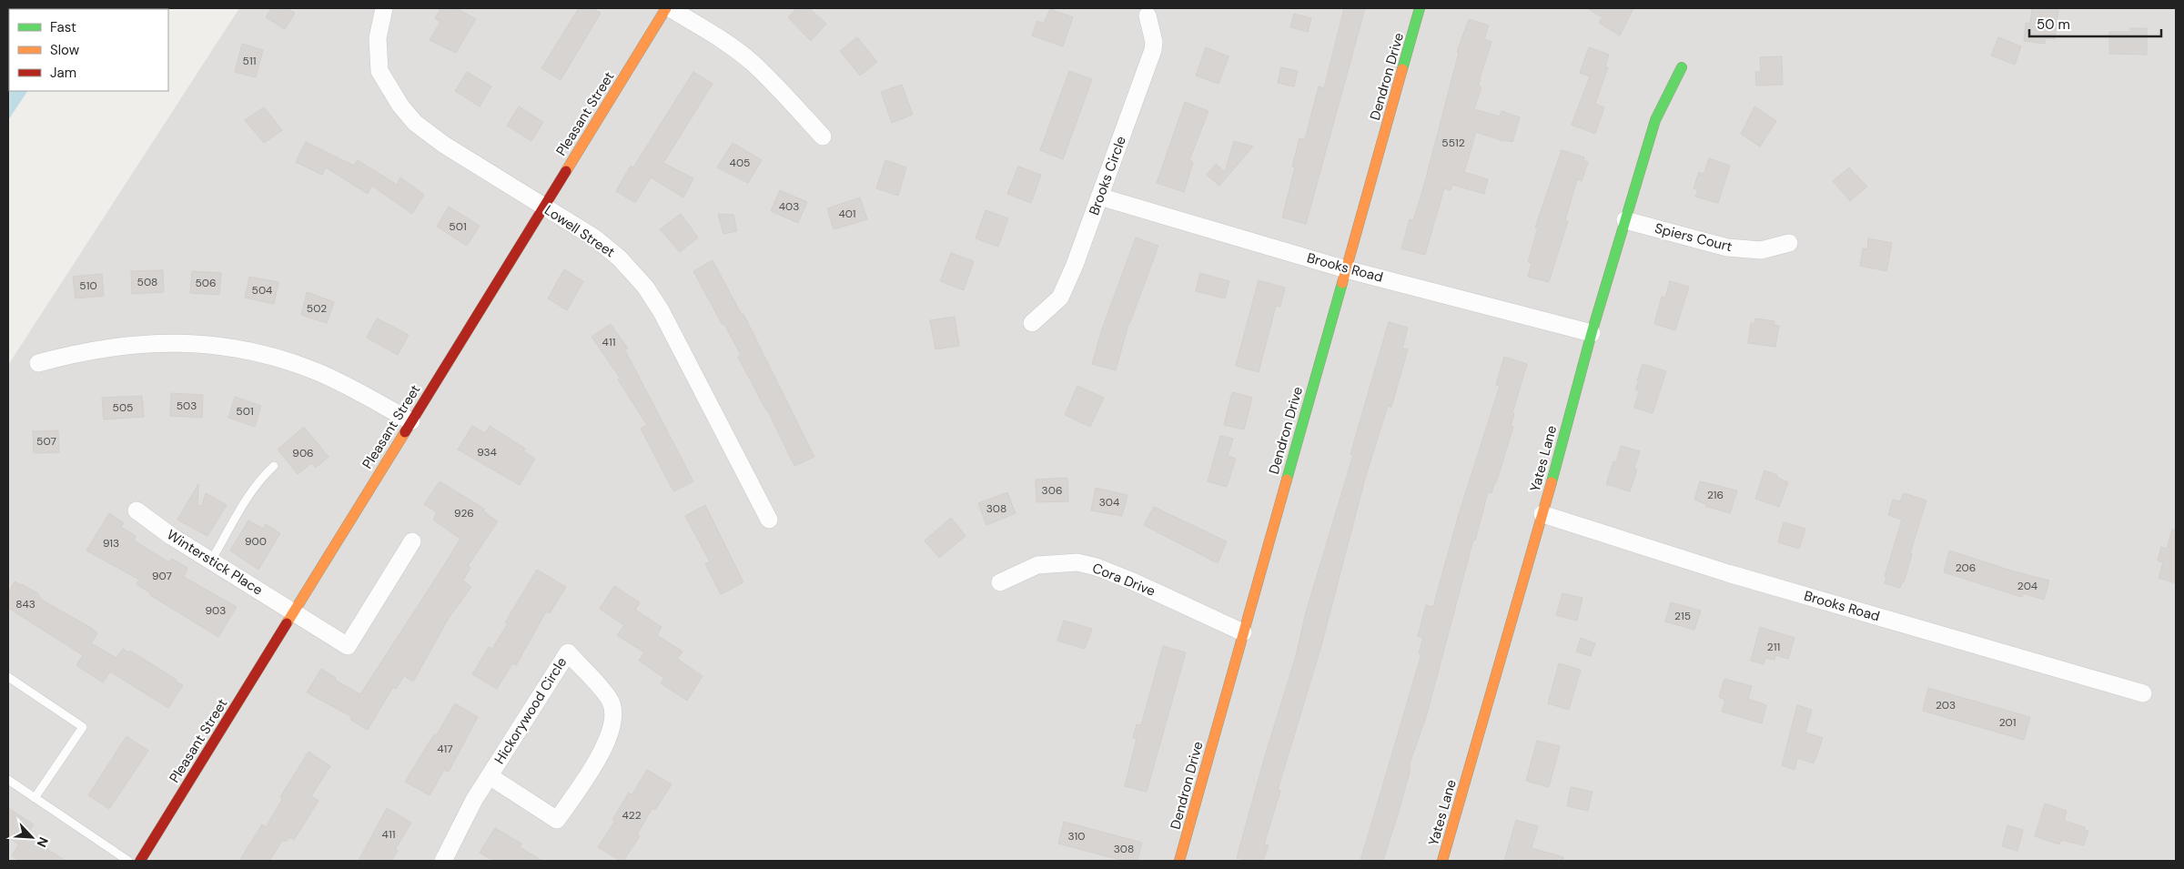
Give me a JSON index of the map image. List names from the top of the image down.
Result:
{
  "streets": {
    "street": [
      "Dendron Drive",
      "Pleasant Street",
      "Brooks Circle",
      "Lowell Street",
      "Spiers Court",
      "Brooks Road",
      "Yates Lane",
      "Winterstick Place",
      "Cora Drive",
      "Hickorywood Circle"
    ]
  },
  "crossings": [
    ["Dendron Drive", "Brooks Road"],
    ["Dendron Drive", "Cora Drive"],
    ["Pleasant Street", "Lowell Street"],
    ["Pleasant Street", "Winterstick Place"],
    ["Brooks Circle", "Brooks Road"],
    ["Spiers Court", "Yates Lane"],
    ["Brooks Road", "Yates Lane"]
  ],
  "house_numbers": [
    "511",
    "5512",
    "405",
    "403",
    "401",
    "501",
    "508",
    "506",
    "510",
    "504",
    "502",
    "411",
    "503",
    "505",
    "501",
    "507",
    "934",
    "906",
    "306",
    "216",
    "304",
    "308",
    "926",
    "900",
    "913",
    "206",
    "907",
    "204",
    "843",
    "903",
    "215",
    "211",
    "203",
    "201",
    "417",
    "422",
    "411",
    "310",
    "308"
  ],
  "legend": ["Fast", "Slow", "Jam"],
  "scale_bar": "50 m",
  "north": "bottom right"
}
